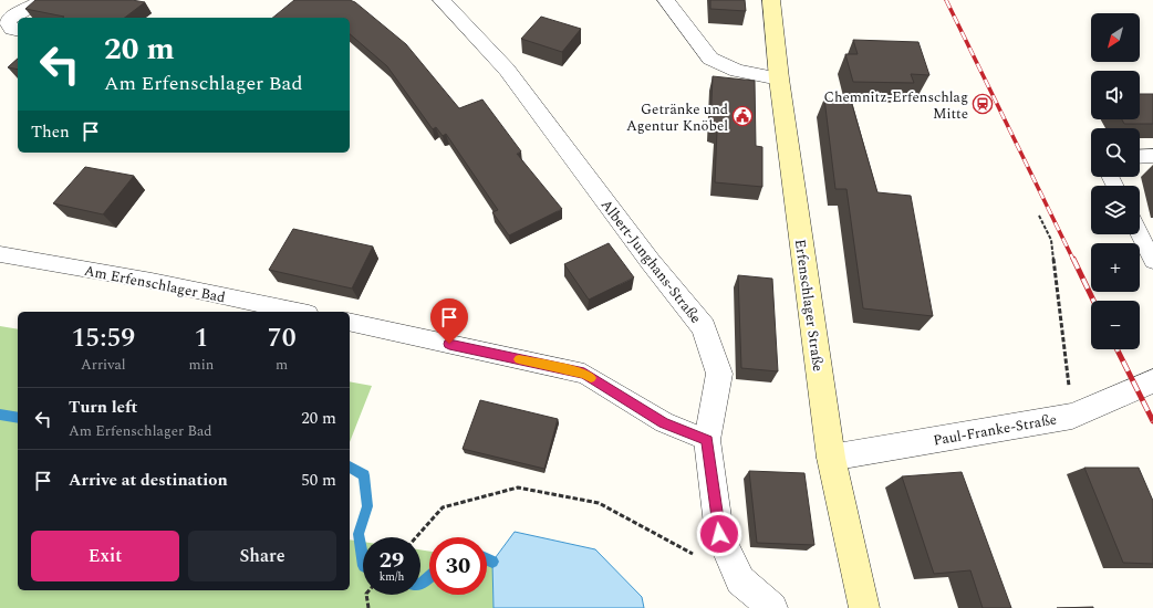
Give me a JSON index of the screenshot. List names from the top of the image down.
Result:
{
  "streets": {
    "main road": ["Erfenschlager Straße"],
    "street": ["Albert-Junghans-Straße", "Paul-Franke-Straße"],
    "lane": ["Am Erfenschlager Bad"]
  },
  "crossings": [
    ["Erfenschlager Straße", "Paul-Franke-Straße"]
  ],
  "places": {
    "station": ["Chemnitz-Erfenschlag Mitte"],
    "public building": ["Getränke und Agentur Knöbel"]
  },
  "north": "bottom left",
  "page": {
    "map_buttons": ["+", "−"],
    "turn": ["20 m", "Am Erfenschlager Bad"],
    "then": "Then",
    "eta": [
      "15:59",
      "Arrival",
      "1",
      "min",
      "70",
      "m"
    ],
    "list": [
      {
        "name": "Turn left",
        "note": "Am Erfenschlager Bad",
        "value": "20 m"
      },
      {
        "name": "Arrive at destination",
        "value": "50 m"
      }
    ],
    "buttons": ["Exit", "Share"],
    "speed": "29 km/h",
    "limit": "30"
  }
}
